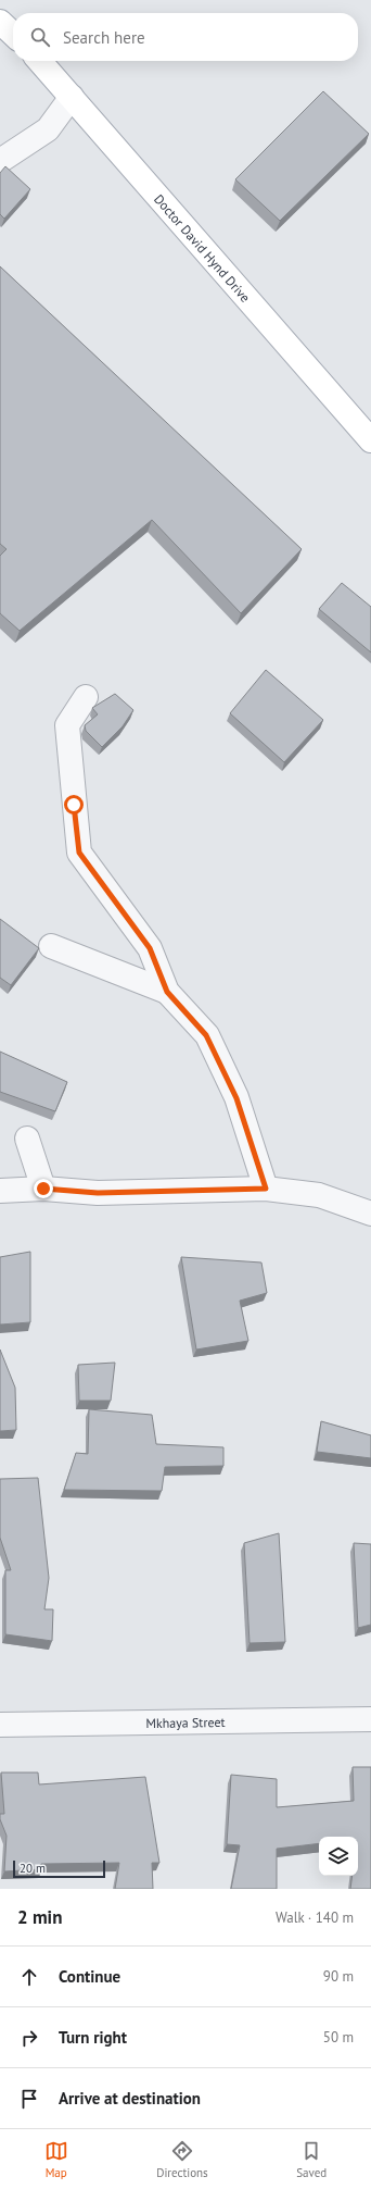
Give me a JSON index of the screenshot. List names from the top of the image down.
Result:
{
  "streets": {
    "main road": ["Doctor David Hynd Drive"],
    "street": ["Mkhaya Street"]
  },
  "scale_bar": "20 m",
  "page": {
    "search": "Search here",
    "scale": "20 m",
    "heading": ["2 min", "Walk · 140 m"],
    "list": [
      ["Continue", "90 m"],
      ["Turn right", "50 m"],
      "Arrive at destination"
    ],
    "nav": ["Map", "Directions", "Saved"]
  }
}
